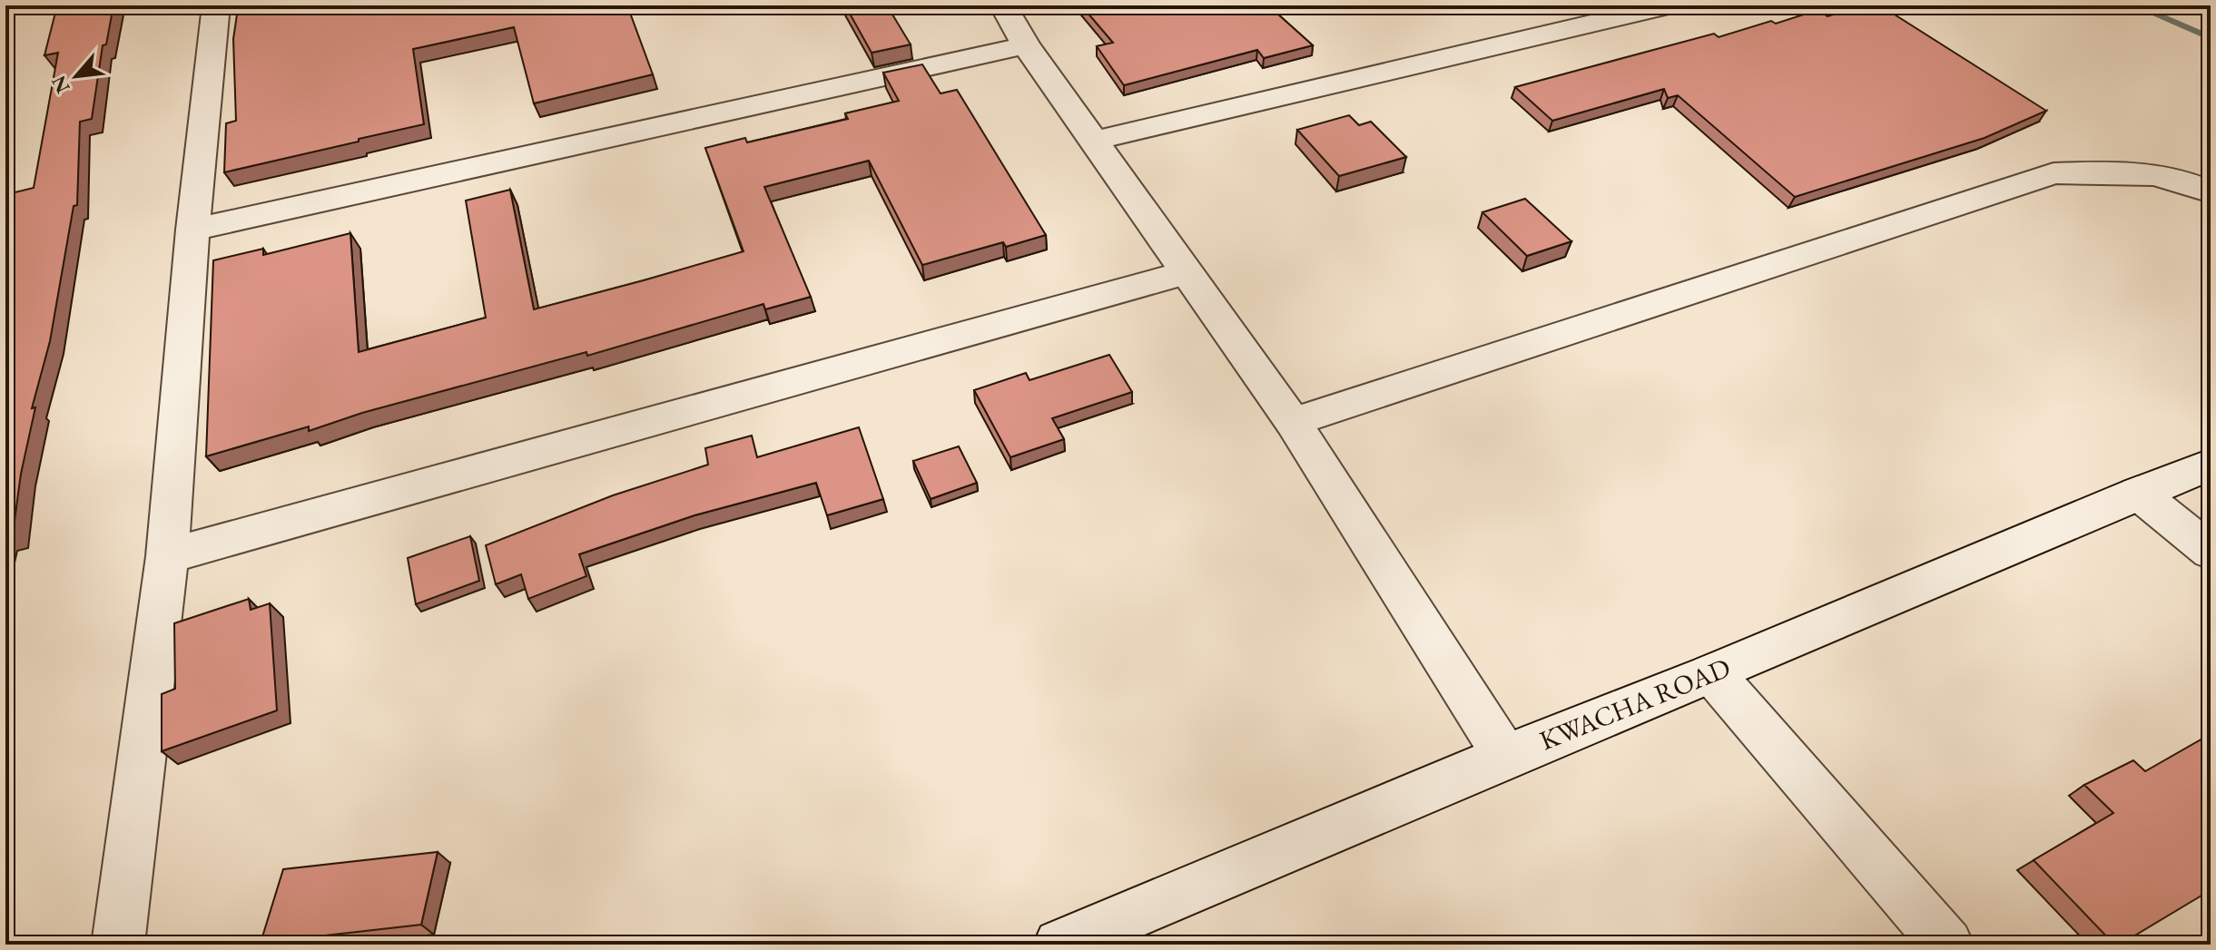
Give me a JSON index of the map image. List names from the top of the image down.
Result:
{
  "streets": {
    "street": ["KWACHA ROAD"]
  },
  "north": "bottom left"
}
